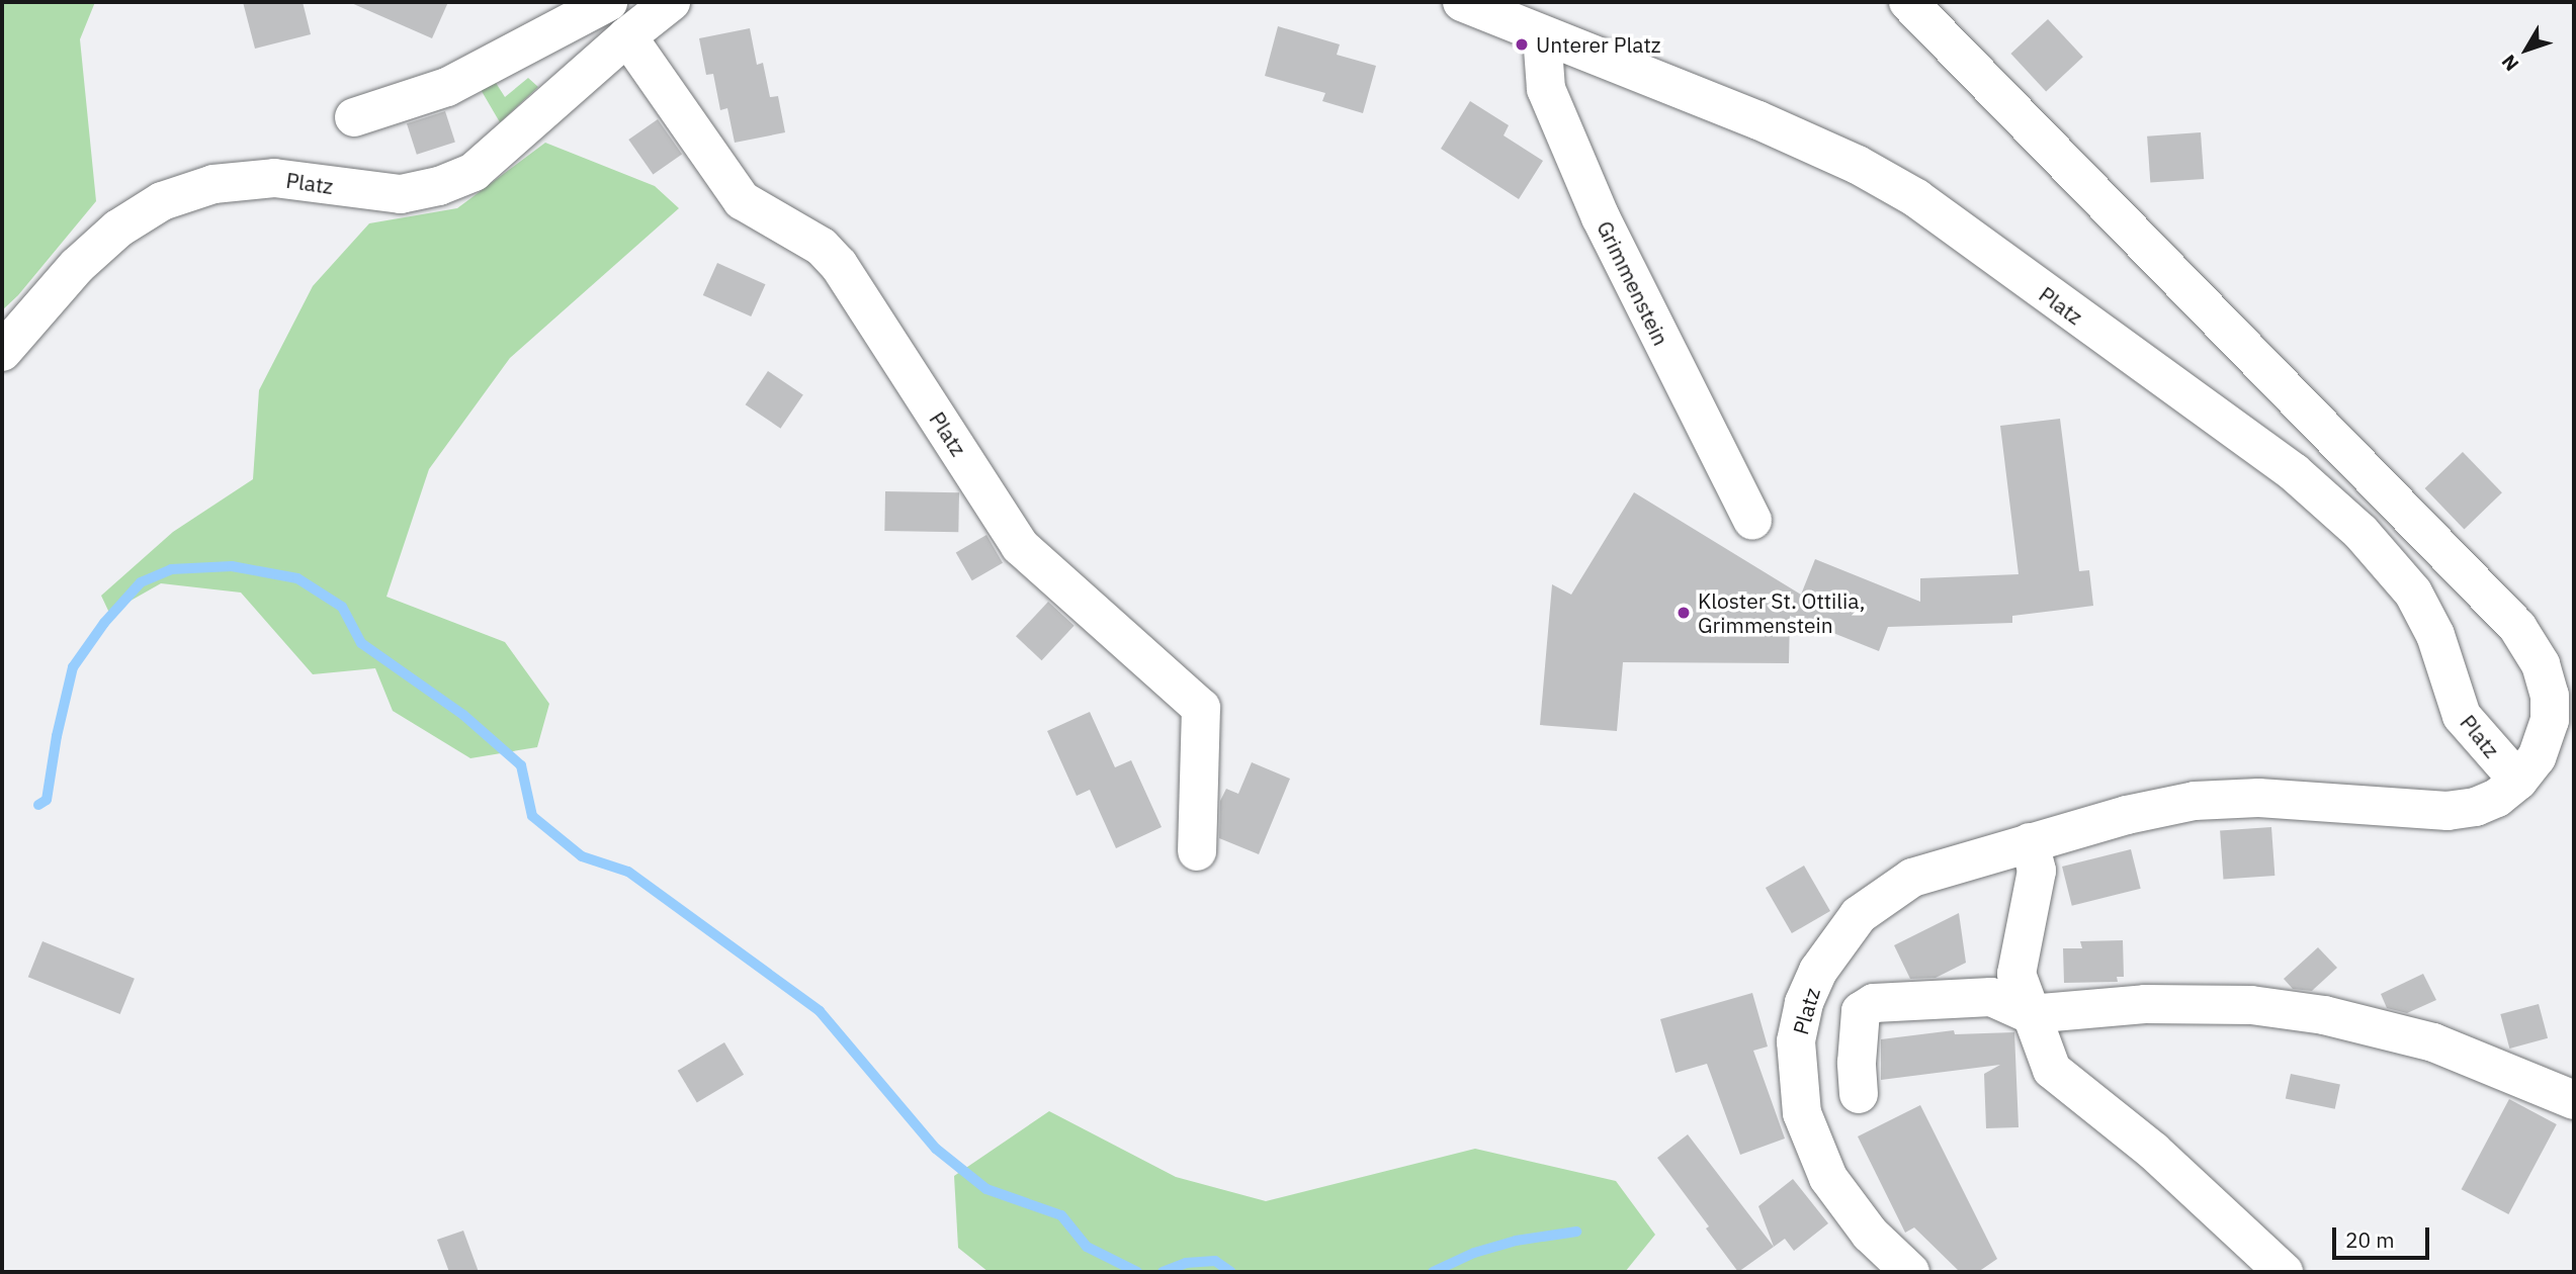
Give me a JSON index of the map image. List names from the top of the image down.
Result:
{
  "streets": {
    "street": ["Platz", "Grimmenstein"]
  },
  "crossings": [
    ["Platz", "Grimmenstein"]
  ],
  "places": ["Unterer Platz", "Kloster St. Ottilia, Grimmenstein"],
  "scale_bar": "20 m",
  "north": "bottom left"
}
